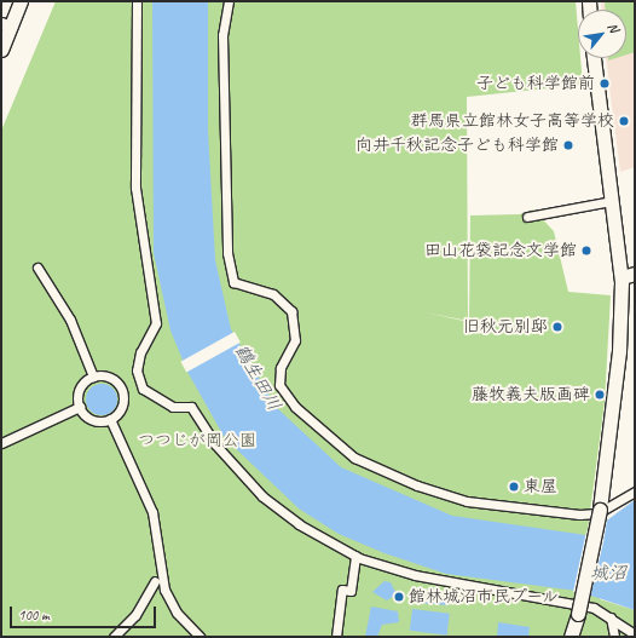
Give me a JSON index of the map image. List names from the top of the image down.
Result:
{
  "water": ["鶴生田川", "城沼"],
  "parks": ["つつじが岡公園"],
  "places": [
    "子ども科学館前",
    "群馬県立館林女子高等学校",
    "向井千秋記念子ども科学館",
    "田山花袋記念文学館",
    "旧秋元別邸",
    "藤牧義夫版画碑",
    "東屋",
    "館林城沼市民プール"
  ],
  "scale_bar": "100 m",
  "north": "top right"
}
